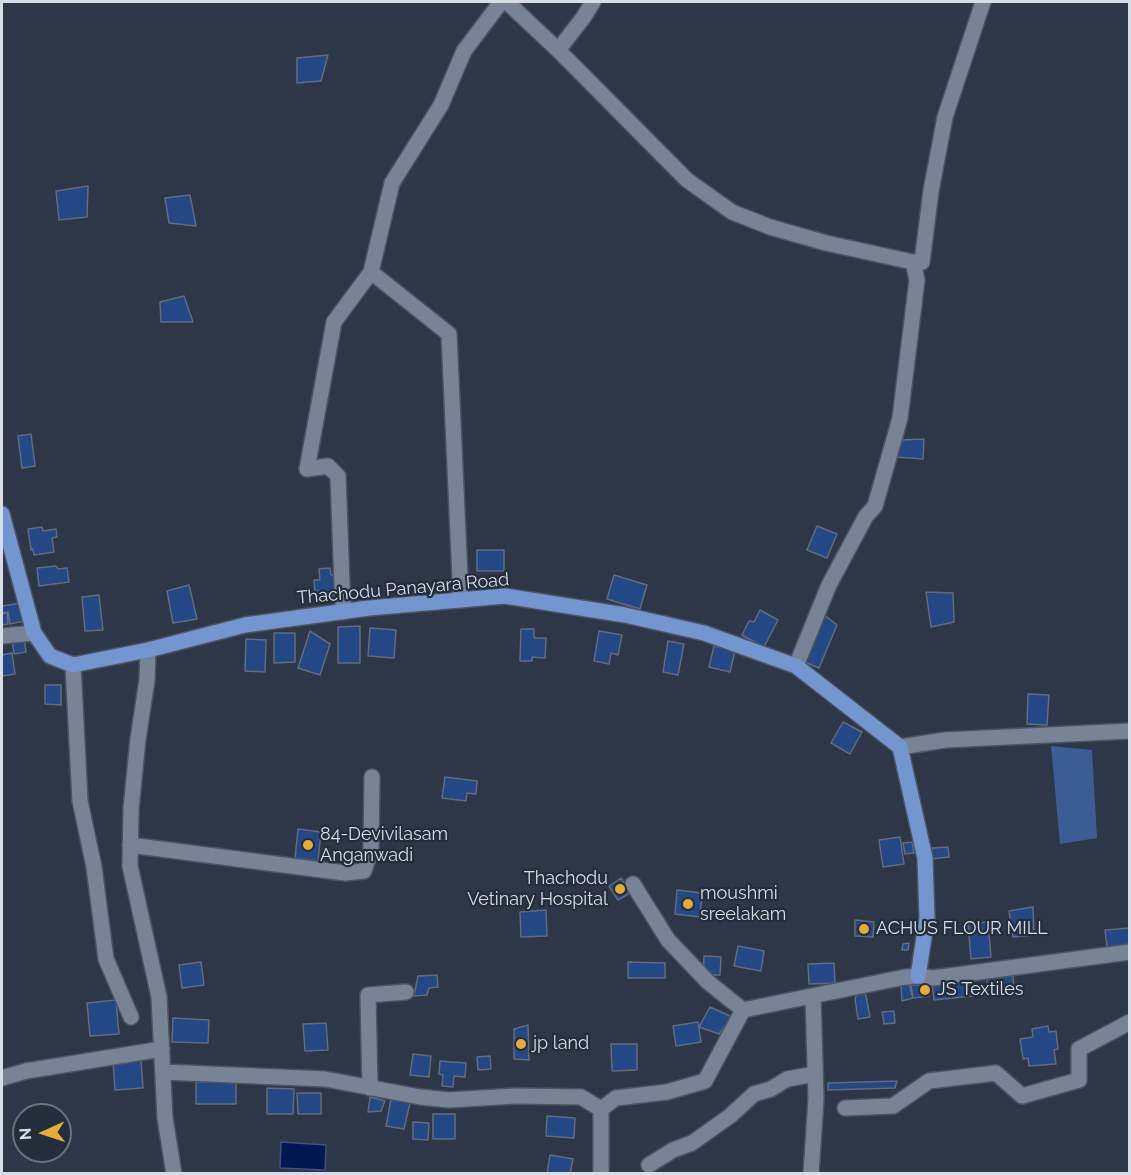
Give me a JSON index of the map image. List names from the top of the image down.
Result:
{
  "streets": {
    "main road": ["Thachodu Panayara Road"]
  },
  "places": [
    "84-Devivilasam Anganwadi",
    "Thachodu Vetinary Hospital",
    "moushmi sreelakam",
    "ACHUS FLOUR MILL",
    "JS Textiles",
    "jp land"
  ],
  "north": "left"
}
